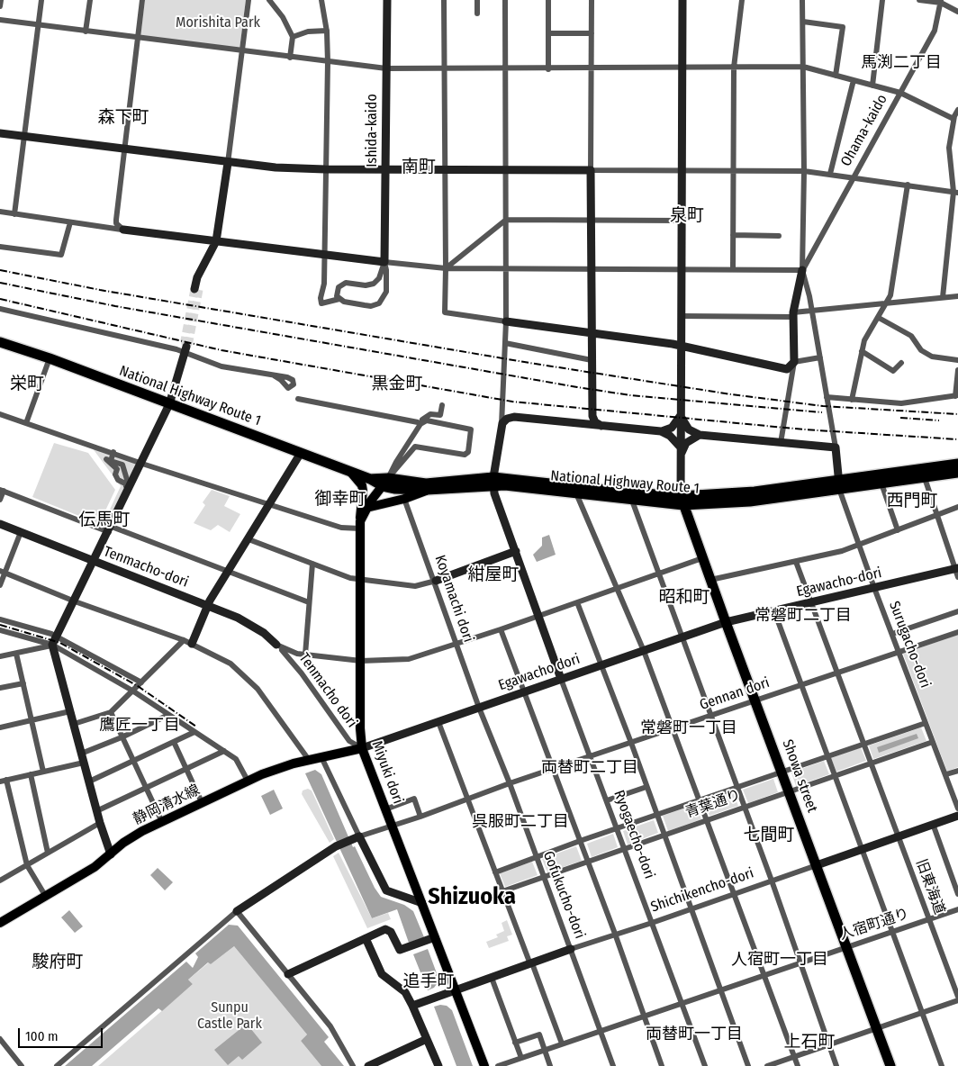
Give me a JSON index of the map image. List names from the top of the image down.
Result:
{
  "streets": {
    "highway": ["National Highway Route 1", "Showa street"],
    "main road": ["Miyuki dori", "静岡清水線"],
    "street": [
      "Ishida-kaido",
      "Ohama-kaido",
      "Tenmacho-dori",
      "Egawacho-dori",
      "Koyamachi dori",
      "Surugacho-dori",
      "Egawacho dori",
      "Tenmacho dori",
      "Gennan dori",
      "青葉通り",
      "Ryogaecho-dori",
      "旧東海道",
      "Shichikencho-dori",
      "Gofukucho-dori",
      "人宿町通り"
    ]
  },
  "crossings": [
    ["National Highway Route 1", "Surugacho-dori"],
    ["National Highway Route 1", "Miyuki dori"],
    ["National Highway Route 1", "Showa street"],
    ["National Highway Route 1", "Ryogaecho-dori"],
    ["Tenmacho-dori", "Tenmacho dori"],
    ["Egawacho-dori", "Surugacho-dori"],
    ["Egawacho-dori", "Egawacho dori"],
    ["Egawacho-dori", "Showa street"],
    ["Egawacho-dori", "旧東海道"],
    ["Koyamachi dori", "Egawacho dori"],
    ["Koyamachi dori", "Gofukucho-dori"],
    ["Surugacho-dori", "Gennan dori"],
    ["Surugacho-dori", "青葉通り"],
    ["Egawacho dori", "Tenmacho dori"],
    ["Egawacho dori", "Miyuki dori"],
    ["Egawacho dori", "Showa street"],
    ["Egawacho dori", "静岡清水線"],
    ["Egawacho dori", "Ryogaecho-dori"],
    ["Egawacho dori", "Gofukucho-dori"],
    ["Tenmacho dori", "Miyuki dori"],
    ["Tenmacho dori", "静岡清水線"],
    ["Gennan dori", "Miyuki dori"],
    ["Gennan dori", "Showa street"],
    ["Gennan dori", "Ryogaecho-dori"],
    ["Gennan dori", "旧東海道"],
    ["Gennan dori", "Gofukucho-dori"],
    ["Miyuki dori", "静岡清水線"],
    ["Miyuki dori", "Shichikencho-dori"],
    ["Showa street", "青葉通り"],
    ["Showa street", "Shichikencho-dori"],
    ["Showa street", "人宿町通り"],
    ["青葉通り", "Ryogaecho-dori"],
    ["青葉通り", "旧東海道"],
    ["青葉通り", "Gofukucho-dori"],
    ["Ryogaecho-dori", "Shichikencho-dori"],
    ["Ryogaecho-dori", "人宿町通り"],
    ["旧東海道", "Shichikencho-dori"],
    ["旧東海道", "人宿町通り"],
    ["Shichikencho-dori", "Gofukucho-dori"],
    ["Gofukucho-dori", "人宿町通り"]
  ],
  "districts": [
    "馬渕二丁目",
    "森下町",
    "南町",
    "泉町",
    "栄町",
    "黒金町",
    "御幸町",
    "西門町",
    "伝馬町",
    "紺屋町",
    "昭和町",
    "常磐町二丁目",
    "鷹匠一丁目",
    "常磐町一丁目",
    "両替町二丁目",
    "呉服町二丁目",
    "七間町",
    "Shizuoka",
    "人宿町一丁目",
    "駿府町",
    "追手町",
    "両替町一丁目",
    "上石町"
  ],
  "parks": ["Morishita Park", "Sunpu Castle Park"],
  "scale_bar": "100 m"
}
